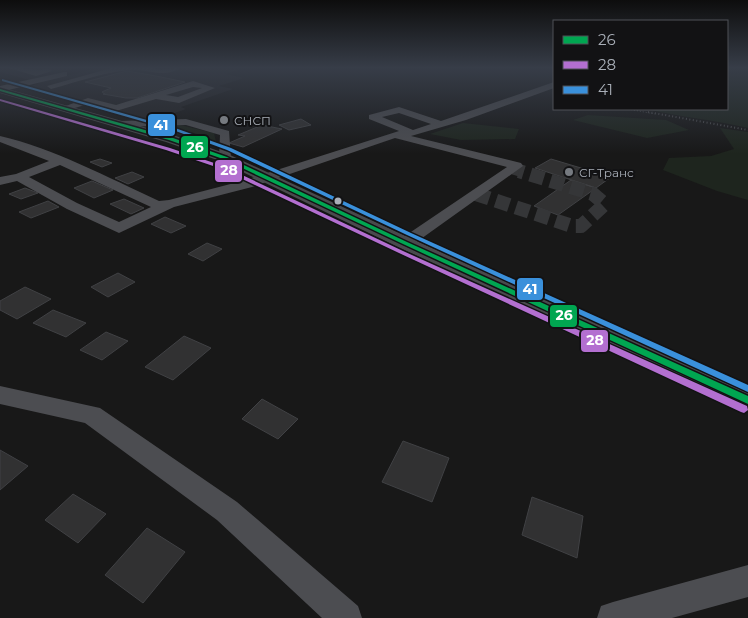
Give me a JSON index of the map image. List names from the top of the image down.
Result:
{
  "places": ["СНСП", "СГ-Транс"],
  "lines": ["transit line 26", "transit line 41", "transit line 28"],
  "legend": ["26", "28", "41"]
}
